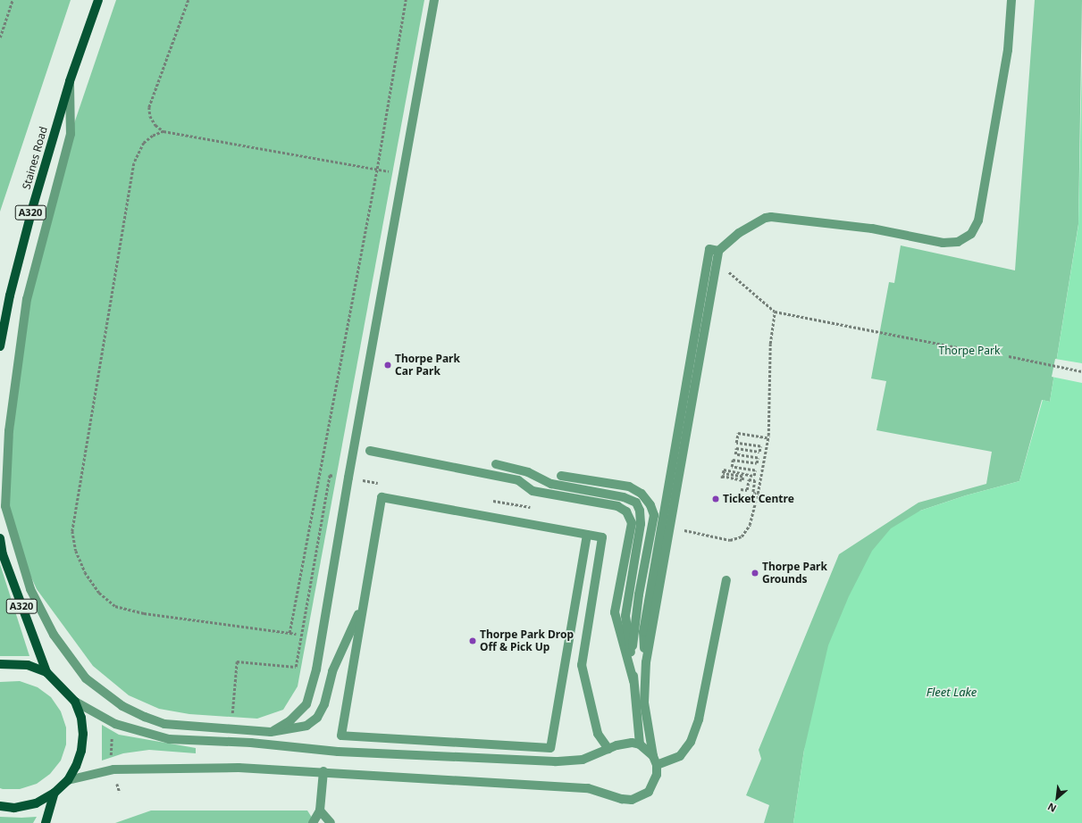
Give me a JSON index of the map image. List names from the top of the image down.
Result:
{
  "streets": {
    "main road": ["Staines Road", "A320"]
  },
  "water": ["Fleet Lake"],
  "parks": ["Thorpe Park"],
  "places": [
    "Thorpe Park Car Park",
    "Ticket Centre",
    "Thorpe Park Grounds",
    "Thorpe Park Drop Off & Pick Up"
  ],
  "north": "bottom left"
}
